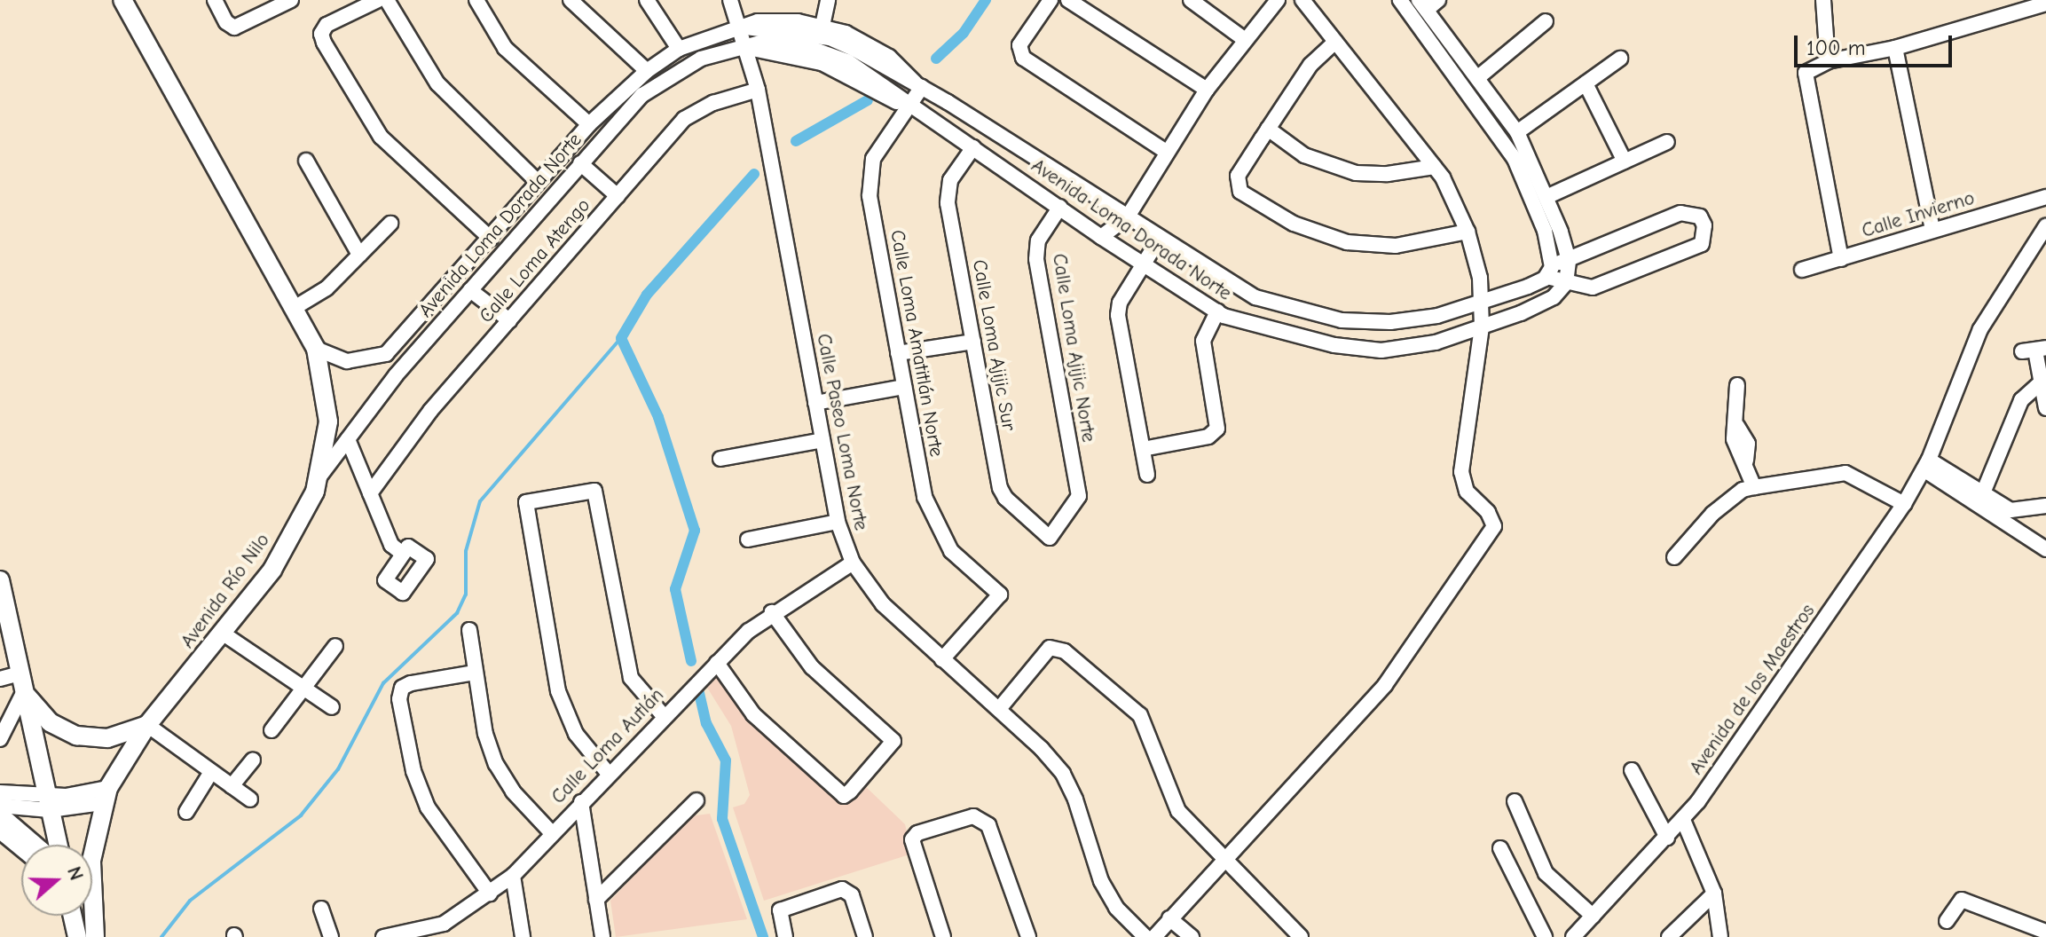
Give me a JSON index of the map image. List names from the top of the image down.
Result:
{
  "streets": {
    "main road": ["Avenida Río Nilo"],
    "street": [
      "Calle Invierno",
      "Avenida Loma Dorada Norte",
      "Calle Loma Atengo",
      "Calle Loma Amatitlán Norte",
      "Calle Loma Ajijic Sur",
      "Calle Loma Ajijic Norte",
      "Calle Paseo Loma Norte",
      "Avenida de los Maestros",
      "Calle Loma Autlán"
    ]
  },
  "crossings": [
    ["Avenida Loma Dorada Norte", "Calle Loma Amatitlán Norte"],
    ["Avenida Loma Dorada Norte", "Calle Loma Ajijic Sur"],
    ["Avenida Loma Dorada Norte", "Calle Loma Ajijic Norte"],
    ["Avenida Loma Dorada Norte", "Calle Paseo Loma Norte"],
    ["Avenida Loma Dorada Norte", "Avenida Río Nilo"],
    ["Calle Loma Atengo", "Calle Paseo Loma Norte"],
    ["Calle Loma Amatitlán Norte", "Calle Paseo Loma Norte"],
    ["Calle Loma Ajijic Sur", "Calle Loma Ajijic Norte"],
    ["Calle Paseo Loma Norte", "Calle Loma Autlán"]
  ],
  "scale_bar": "100 m",
  "north": "right"
}
